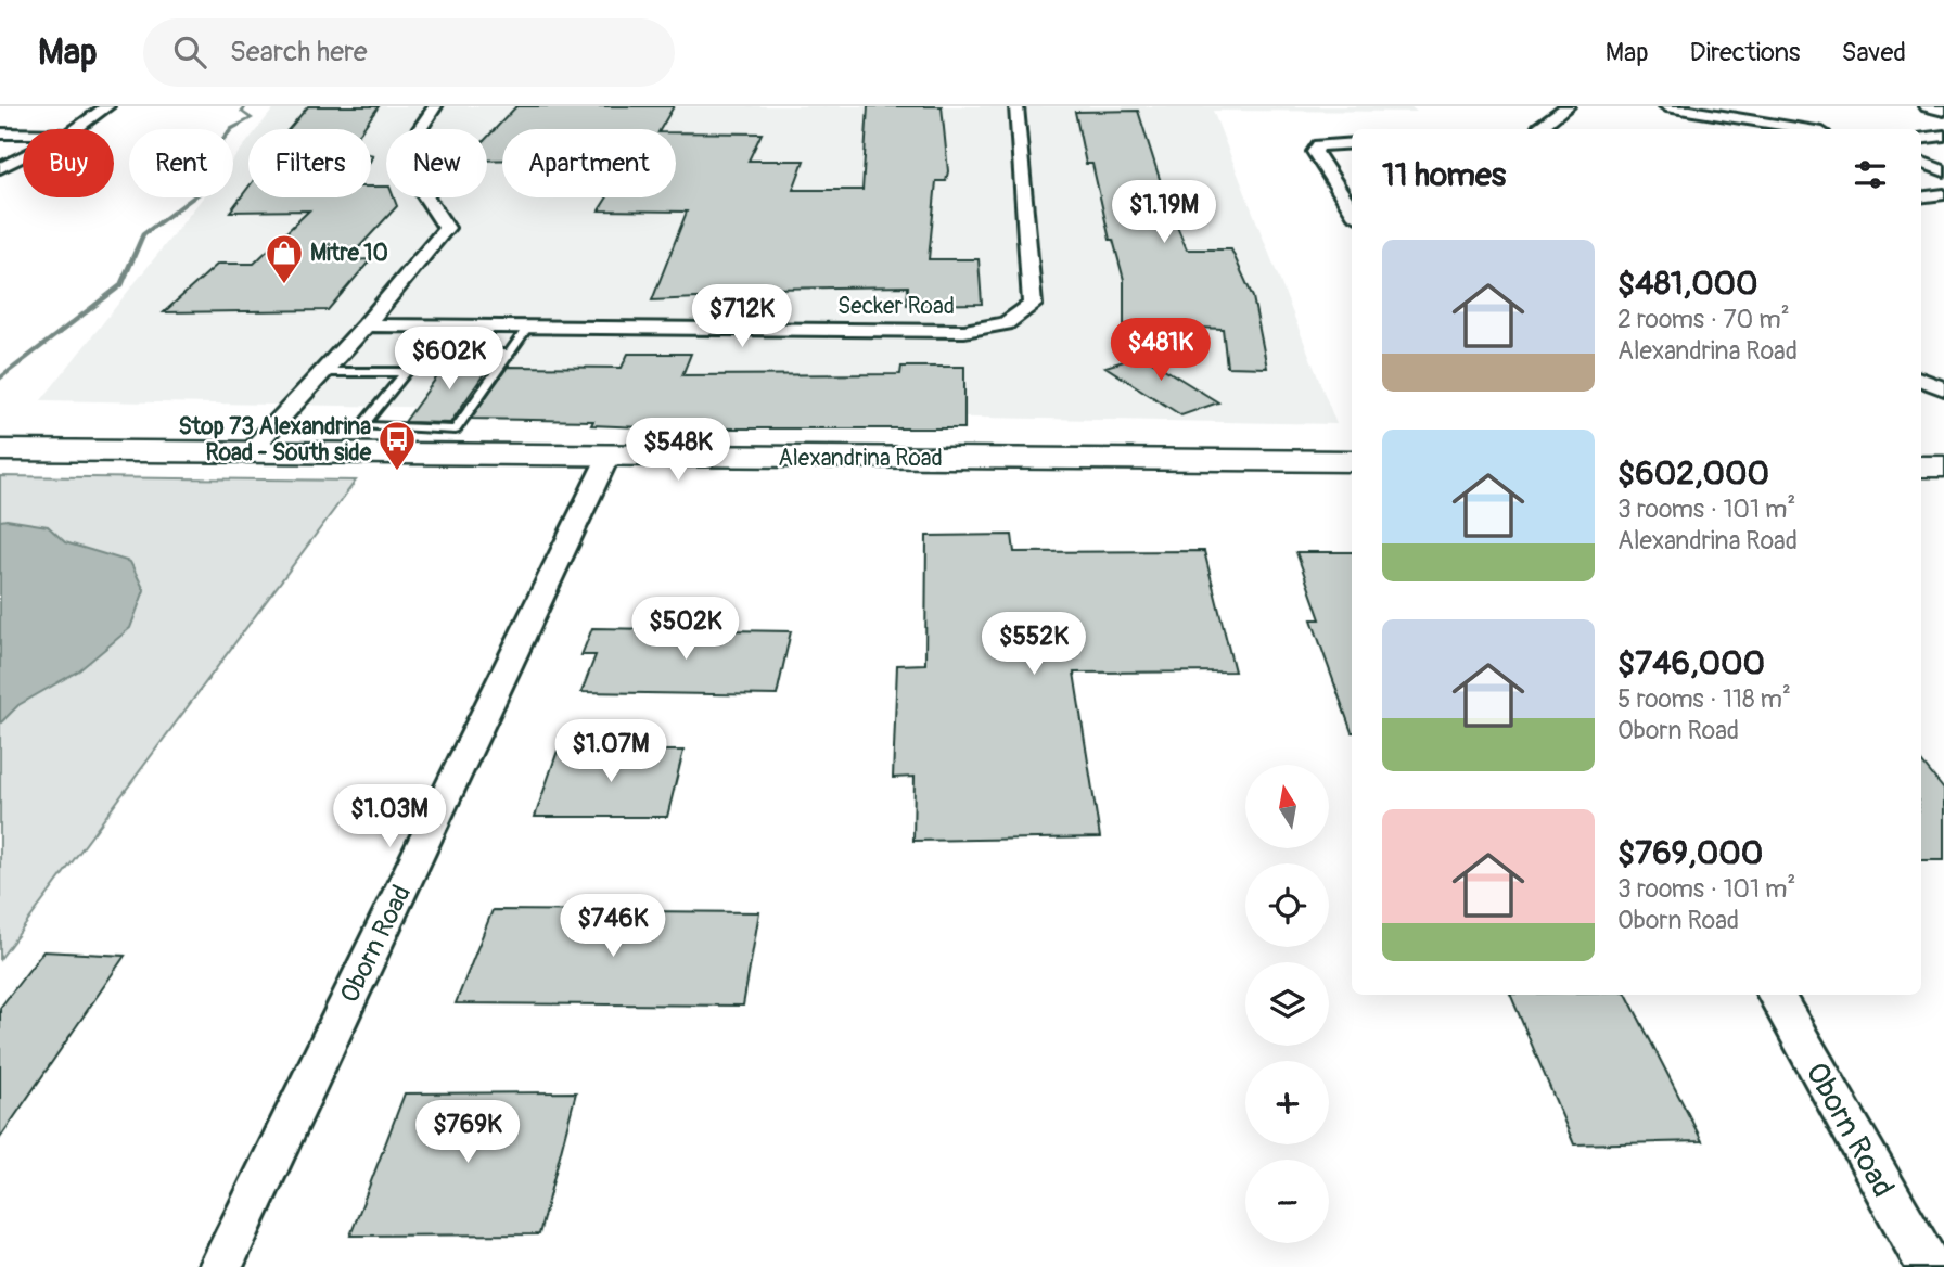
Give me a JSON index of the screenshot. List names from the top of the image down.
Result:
{
  "streets": {
    "main road": ["Alexandrina Road"],
    "street": ["Secker Road", "Oborn Road"]
  },
  "crossings": [
    ["Alexandrina Road", "Oborn Road"]
  ],
  "places": {
    "shop": ["Mitre 10"],
    "bus stop": ["Stop 73 Alexandrina Road - South side"]
  },
  "north": "top",
  "page": {
    "header": "Map",
    "search": "Search here",
    "nav": ["Map", "Directions", "Saved"],
    "chip": [
      "Buy",
      "Rent",
      "Filters",
      "New",
      "Apartment"
    ],
    "heading": "11 homes",
    "price": [
      "$1.19M",
      "$712K",
      "$481K",
      "$602K",
      "$548K",
      "$502K",
      "$552K",
      "$1.07M",
      "$1.03M",
      "$746K",
      "$769K"
    ],
    "list": [
      {
        "name": "$481,000",
        "note": "2 rooms · 70 m² · Alexandrina Road"
      },
      {
        "name": "$602,000",
        "note": "3 rooms · 101 m² · Alexandrina Road"
      },
      {
        "name": "$746,000",
        "note": "5 rooms · 118 m² · Oborn Road"
      },
      {
        "name": "$769,000",
        "note": "3 rooms · 101 m² · Oborn Road"
      }
    ],
    "map_buttons": ["+", "−"]
  }
}
